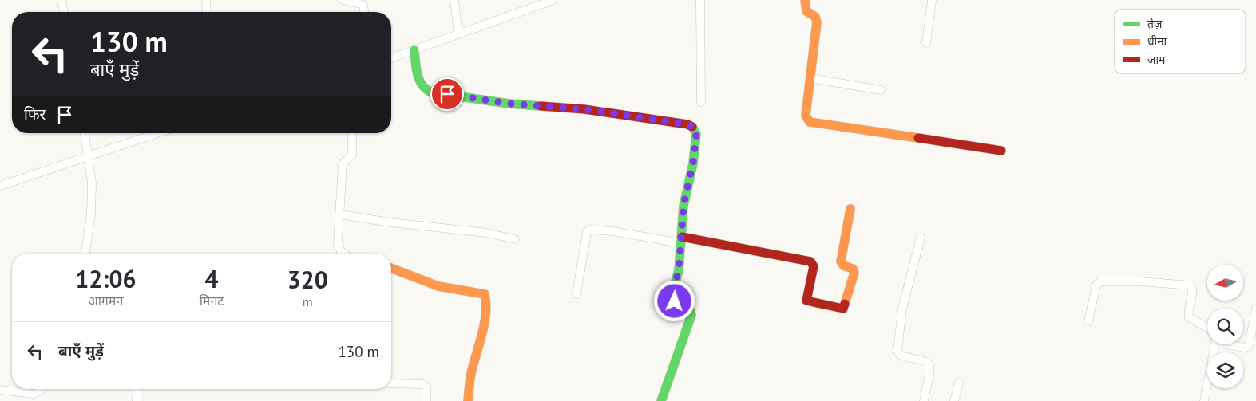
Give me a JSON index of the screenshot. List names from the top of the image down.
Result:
{
  "legend": ["तेज़", "धीमा", "जाम"],
  "north": "left",
  "page": {
    "turn": ["130 m", "बाएँ मुड़ें"],
    "then": "फिर",
    "eta": [
      "12:06",
      "आगमन",
      "4",
      "मिनट",
      "320",
      "m"
    ],
    "list": [
      {
        "name": "बाएँ मुड़ें",
        "value": "130 m"
      }
    ]
  }
}
